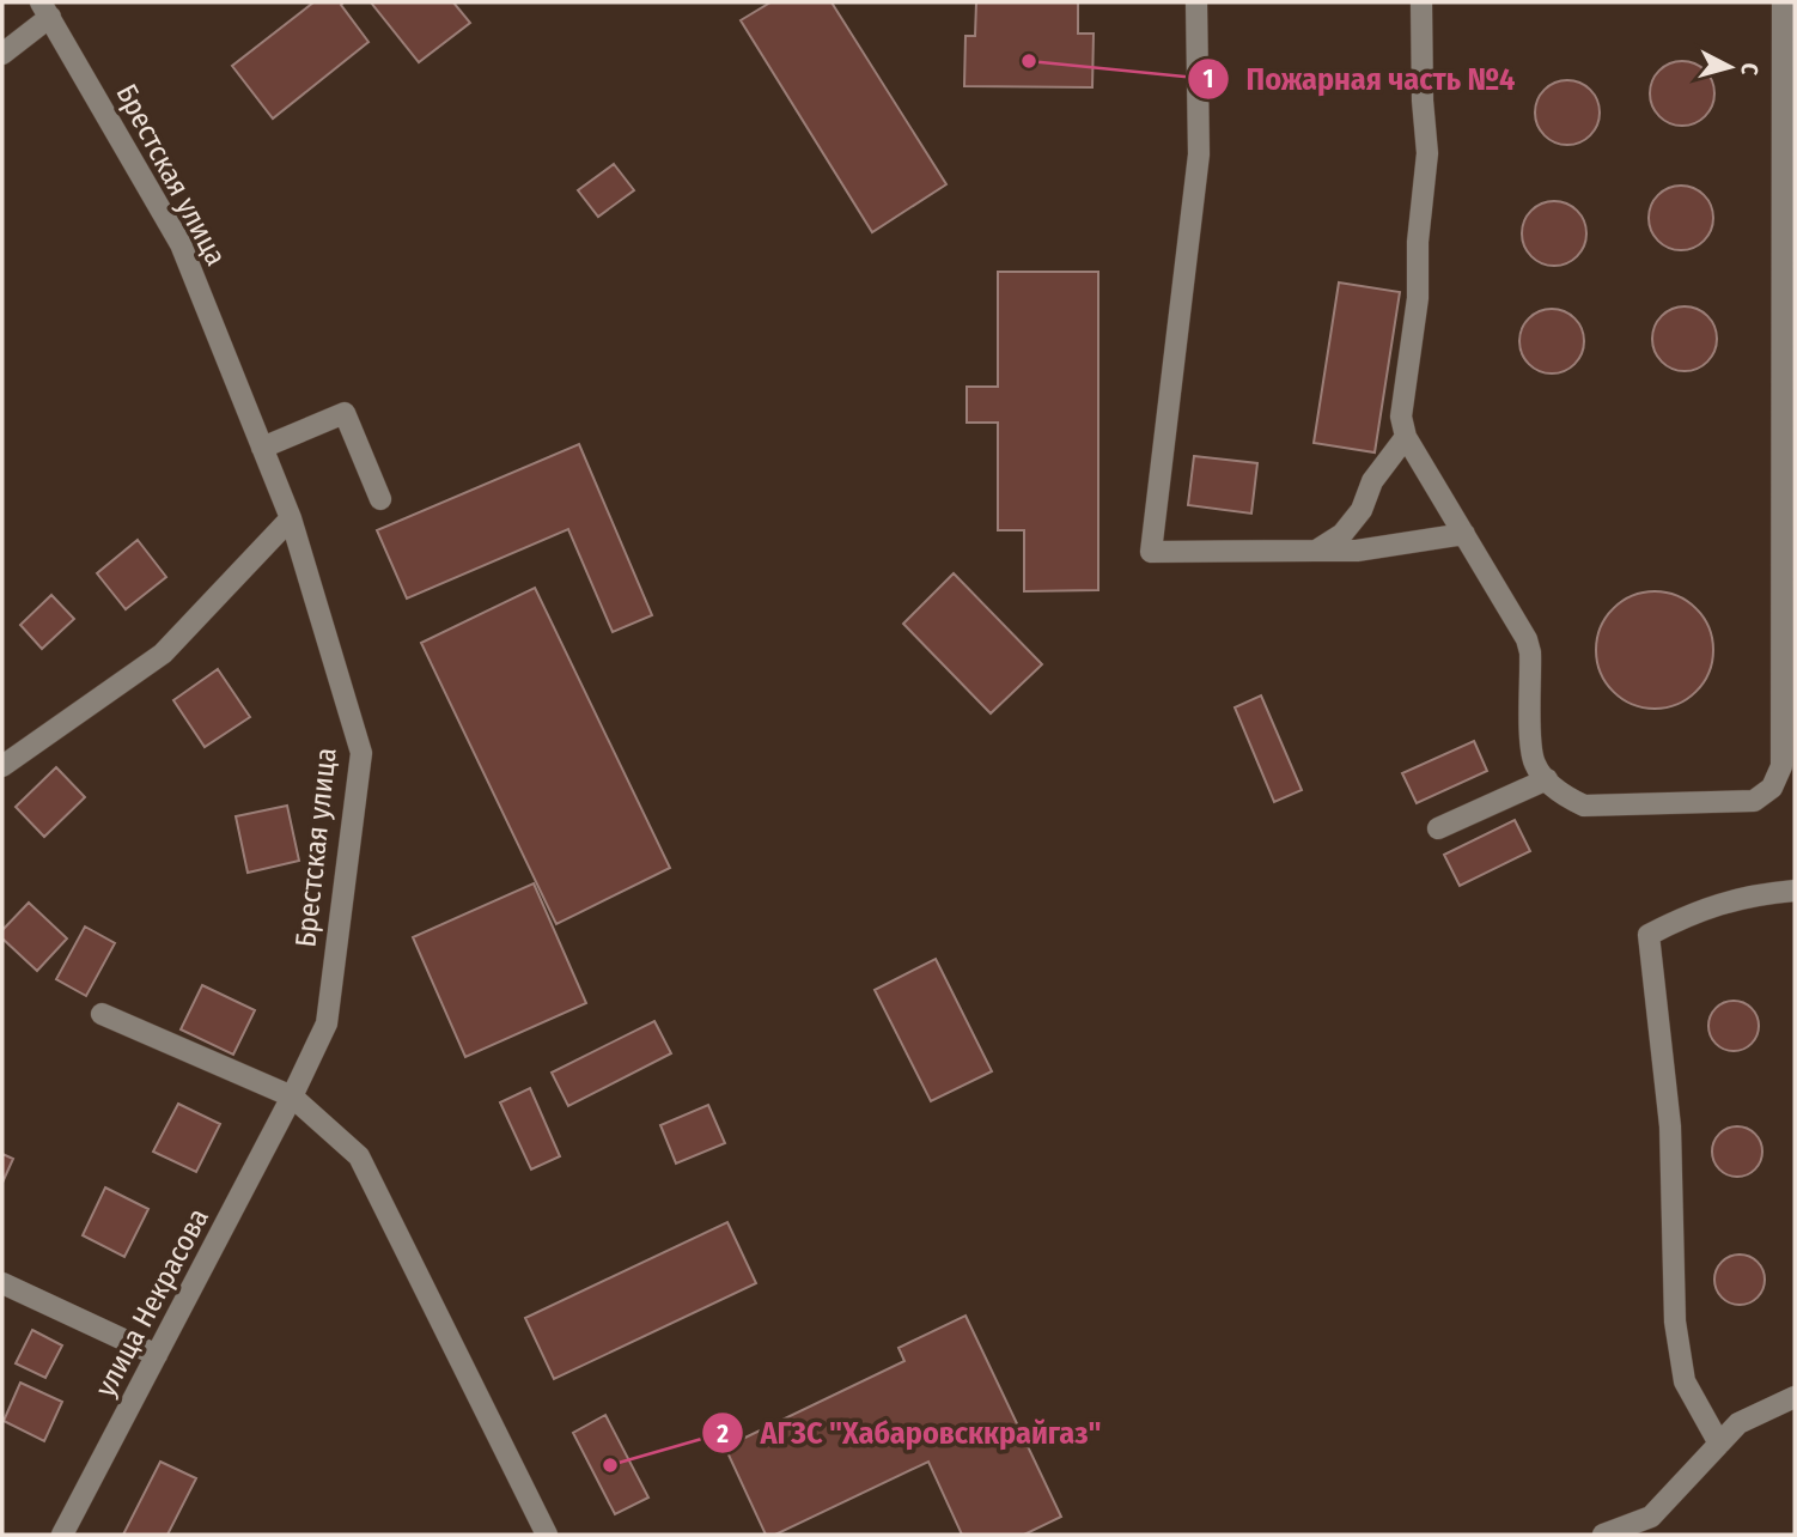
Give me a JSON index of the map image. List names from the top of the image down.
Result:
{
  "streets": {
    "street": ["Брестская улица", "улица Некрасова"]
  },
  "crossings": [
    ["Брестская улица", "улица Некрасова"]
  ],
  "places": ["Пожарная часть №4", "АГЗС \"Хабаровсккрайгаз\""],
  "north": "right"
}
